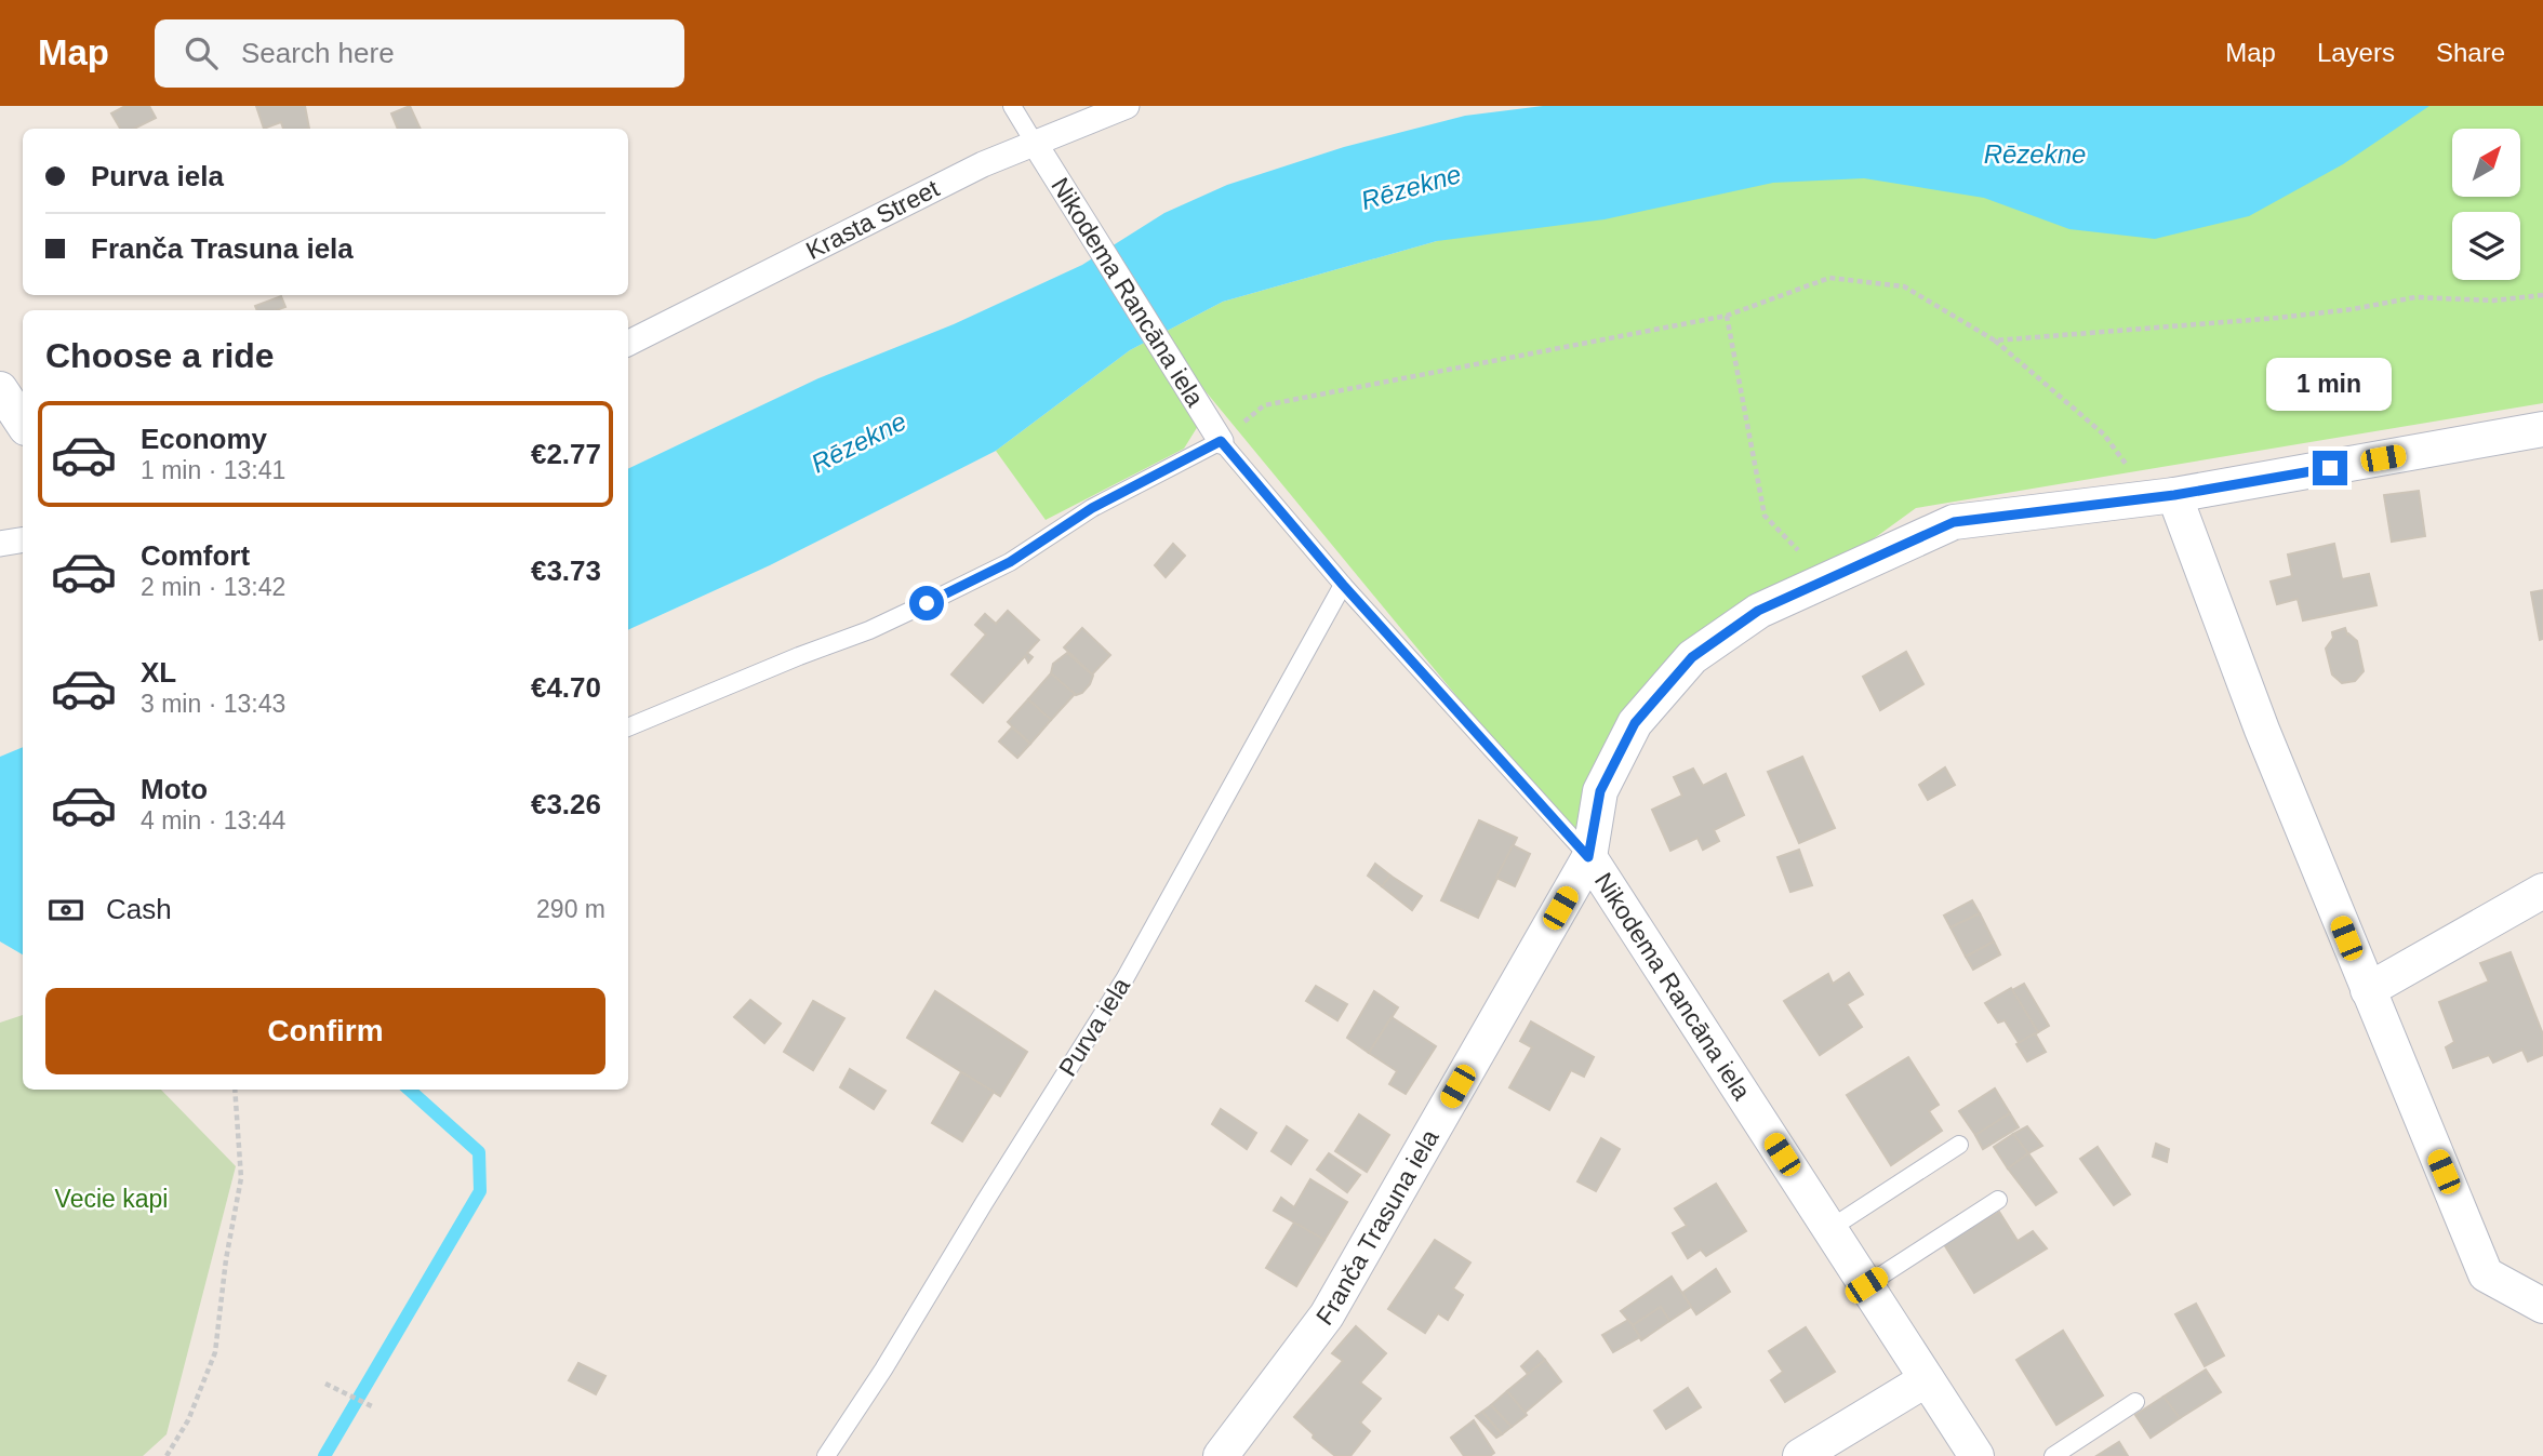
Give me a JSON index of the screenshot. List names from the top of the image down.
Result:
{
  "streets": {
    "street": ["Krasta Street", "Nikodema Rancāna iela", "Franča Trasuna iela"],
    "lane": ["Purva iela"]
  },
  "crossings": [
    ["Krasta Street", "Nikodema Rancāna iela"],
    ["Nikodema Rancāna iela", "Purva iela"],
    ["Nikodema Rancāna iela", "Franča Trasuna iela"]
  ],
  "water": ["Rēzekne"],
  "parks": ["Vecie kapi"],
  "north": "top right",
  "page": {
    "header": "Map",
    "search": "Search here",
    "nav": ["Map", "Layers", "Share"],
    "banner": ["Purva iela", "Franča Trasuna iela"],
    "heading": "Choose a ride",
    "bubble": "1 min",
    "list": [
      {
        "name": "Economy",
        "note": "1 min · 13:41",
        "value": "€2.77"
      },
      {
        "name": "Comfort",
        "note": "2 min · 13:42",
        "value": "€3.73"
      },
      {
        "name": "XL",
        "note": "3 min · 13:43",
        "value": "€4.70"
      },
      {
        "name": "Moto",
        "note": "4 min · 13:44",
        "value": "€3.26"
      }
    ],
    "pay": ["Cash", "290 m"],
    "buttons": "Confirm"
  }
}
